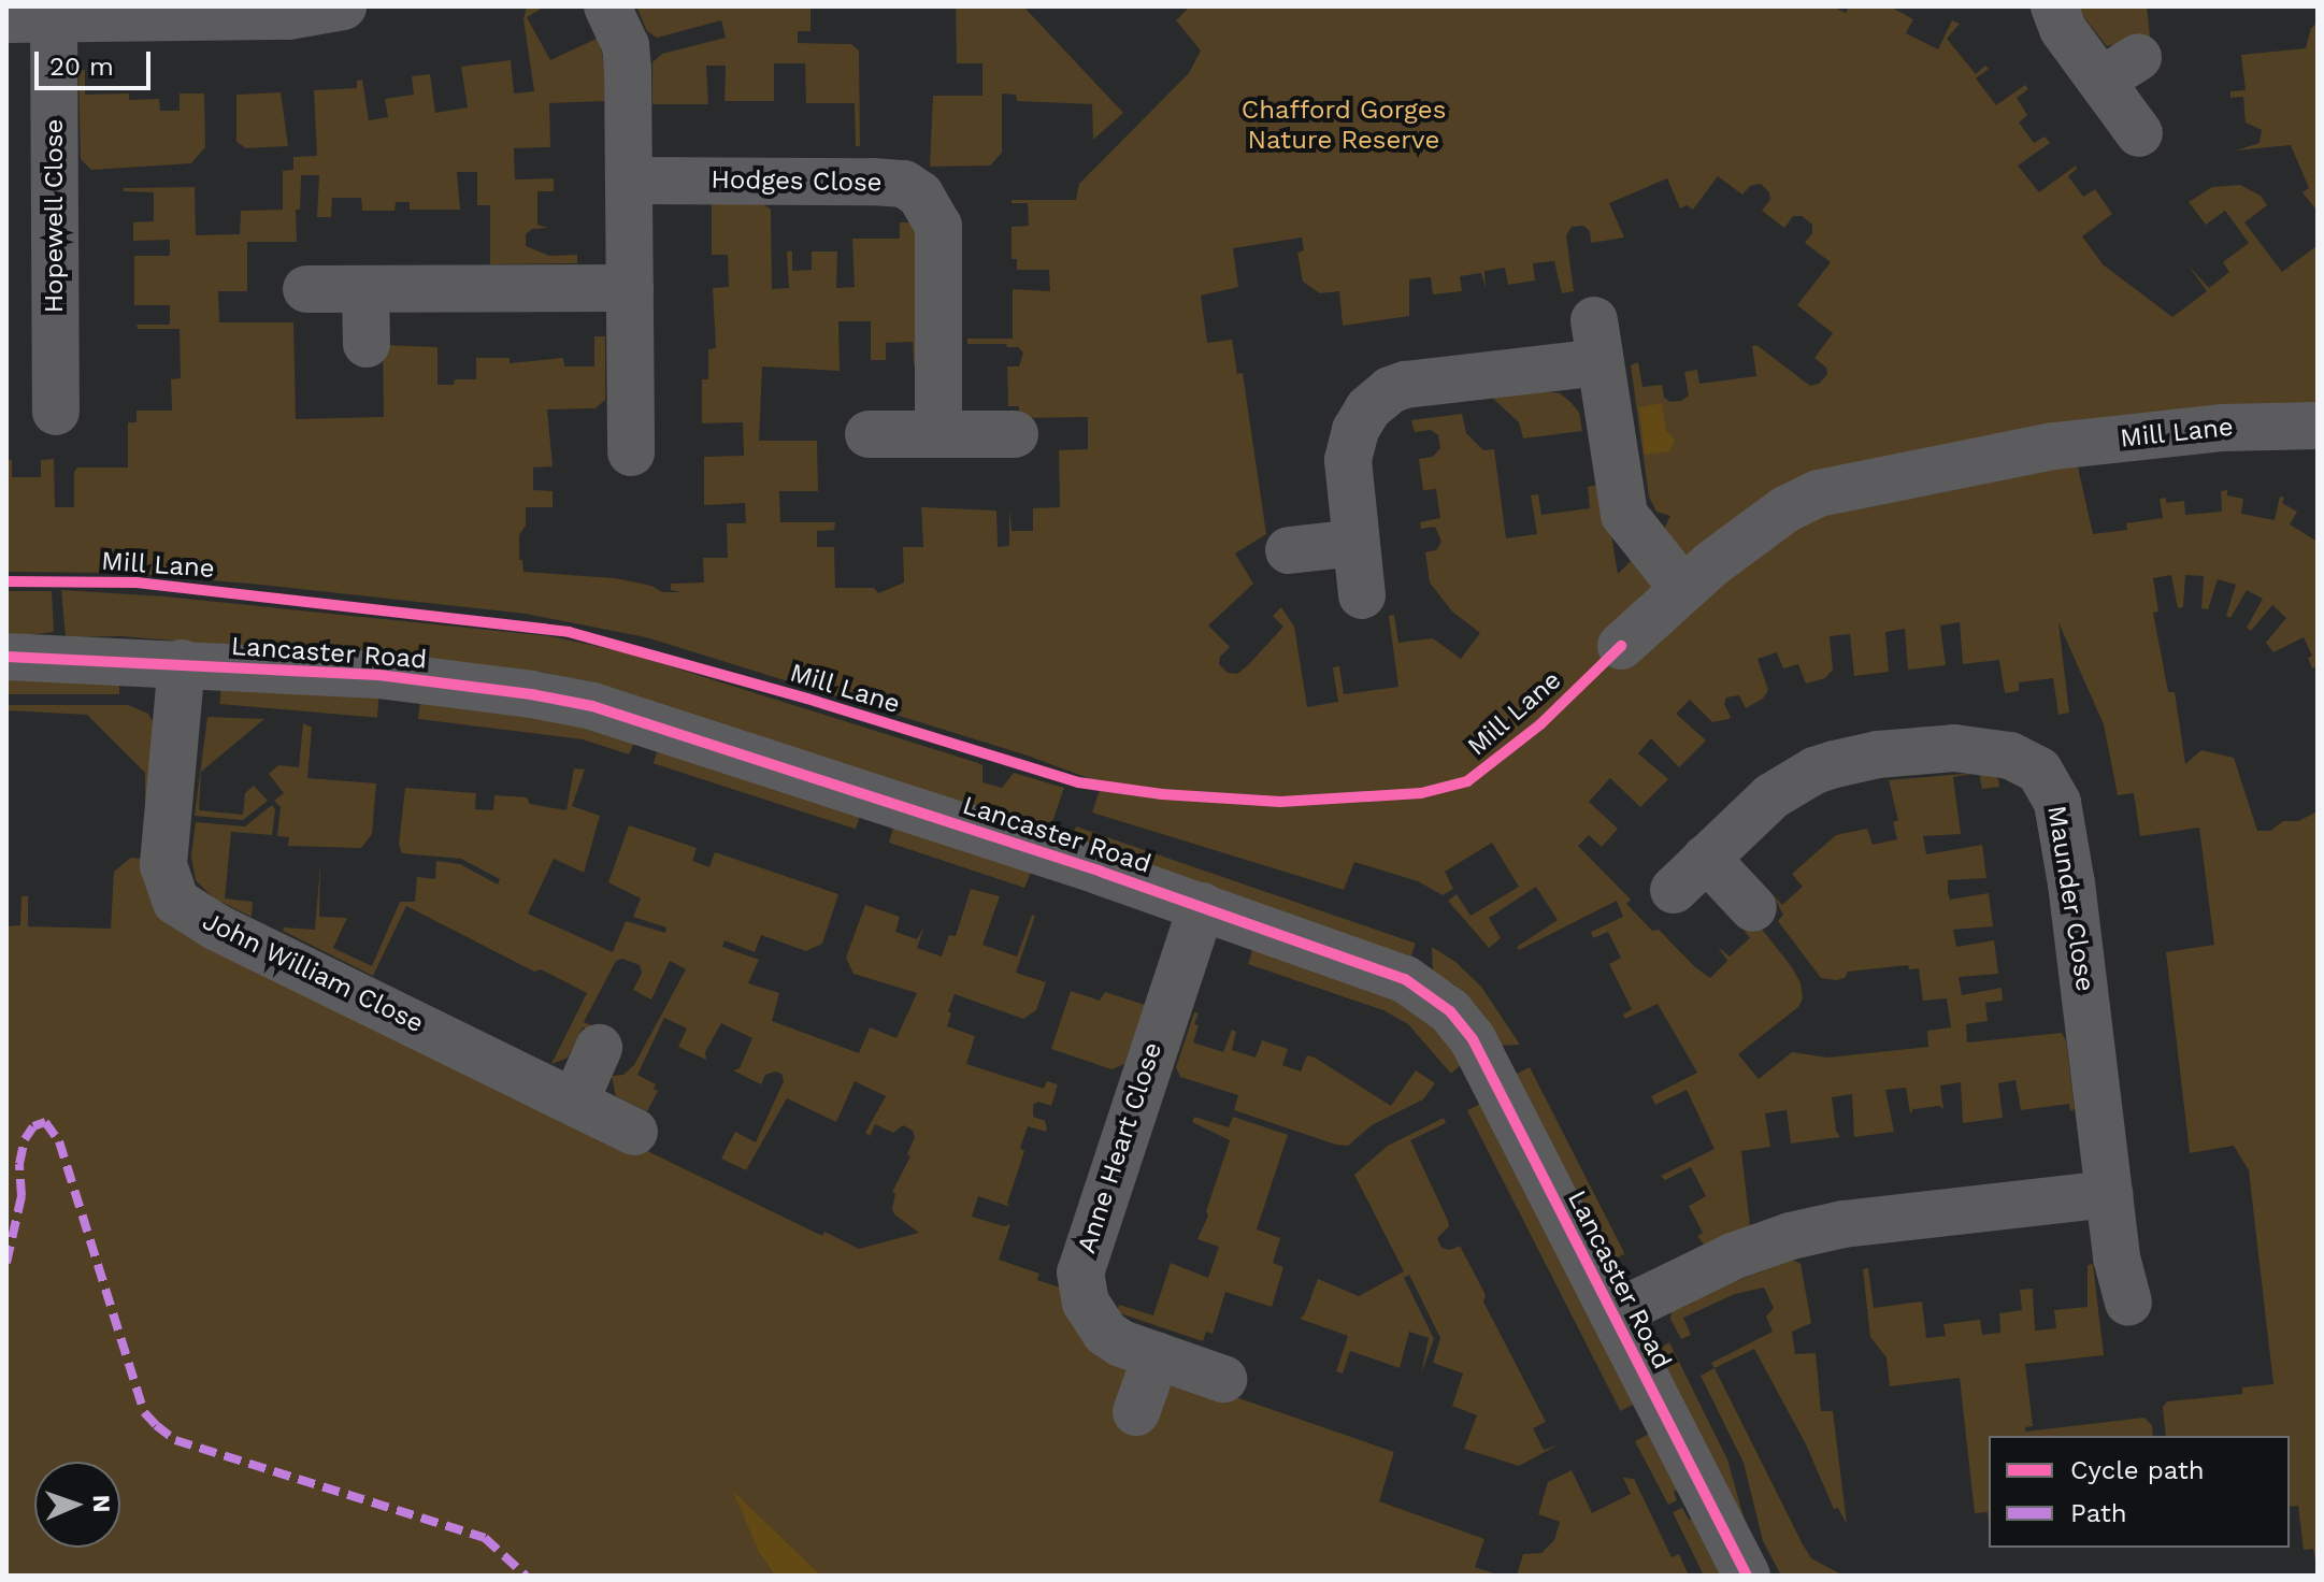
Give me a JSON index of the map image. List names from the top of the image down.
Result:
{
  "streets": {
    "street": [
      "Hodges Close",
      "Hopewell Close",
      "Mill Lane",
      "Lancaster Road",
      "Maunder Close",
      "John William Close",
      "Anne Heart Close"
    ]
  },
  "crossings": [
    ["Lancaster Road", "John William Close"],
    ["Lancaster Road", "Anne Heart Close"]
  ],
  "parks": ["Chafford Gorges Nature Reserve"],
  "legend": ["Cycle path", "Path"],
  "scale_bar": "20 m",
  "north": "right"
}
